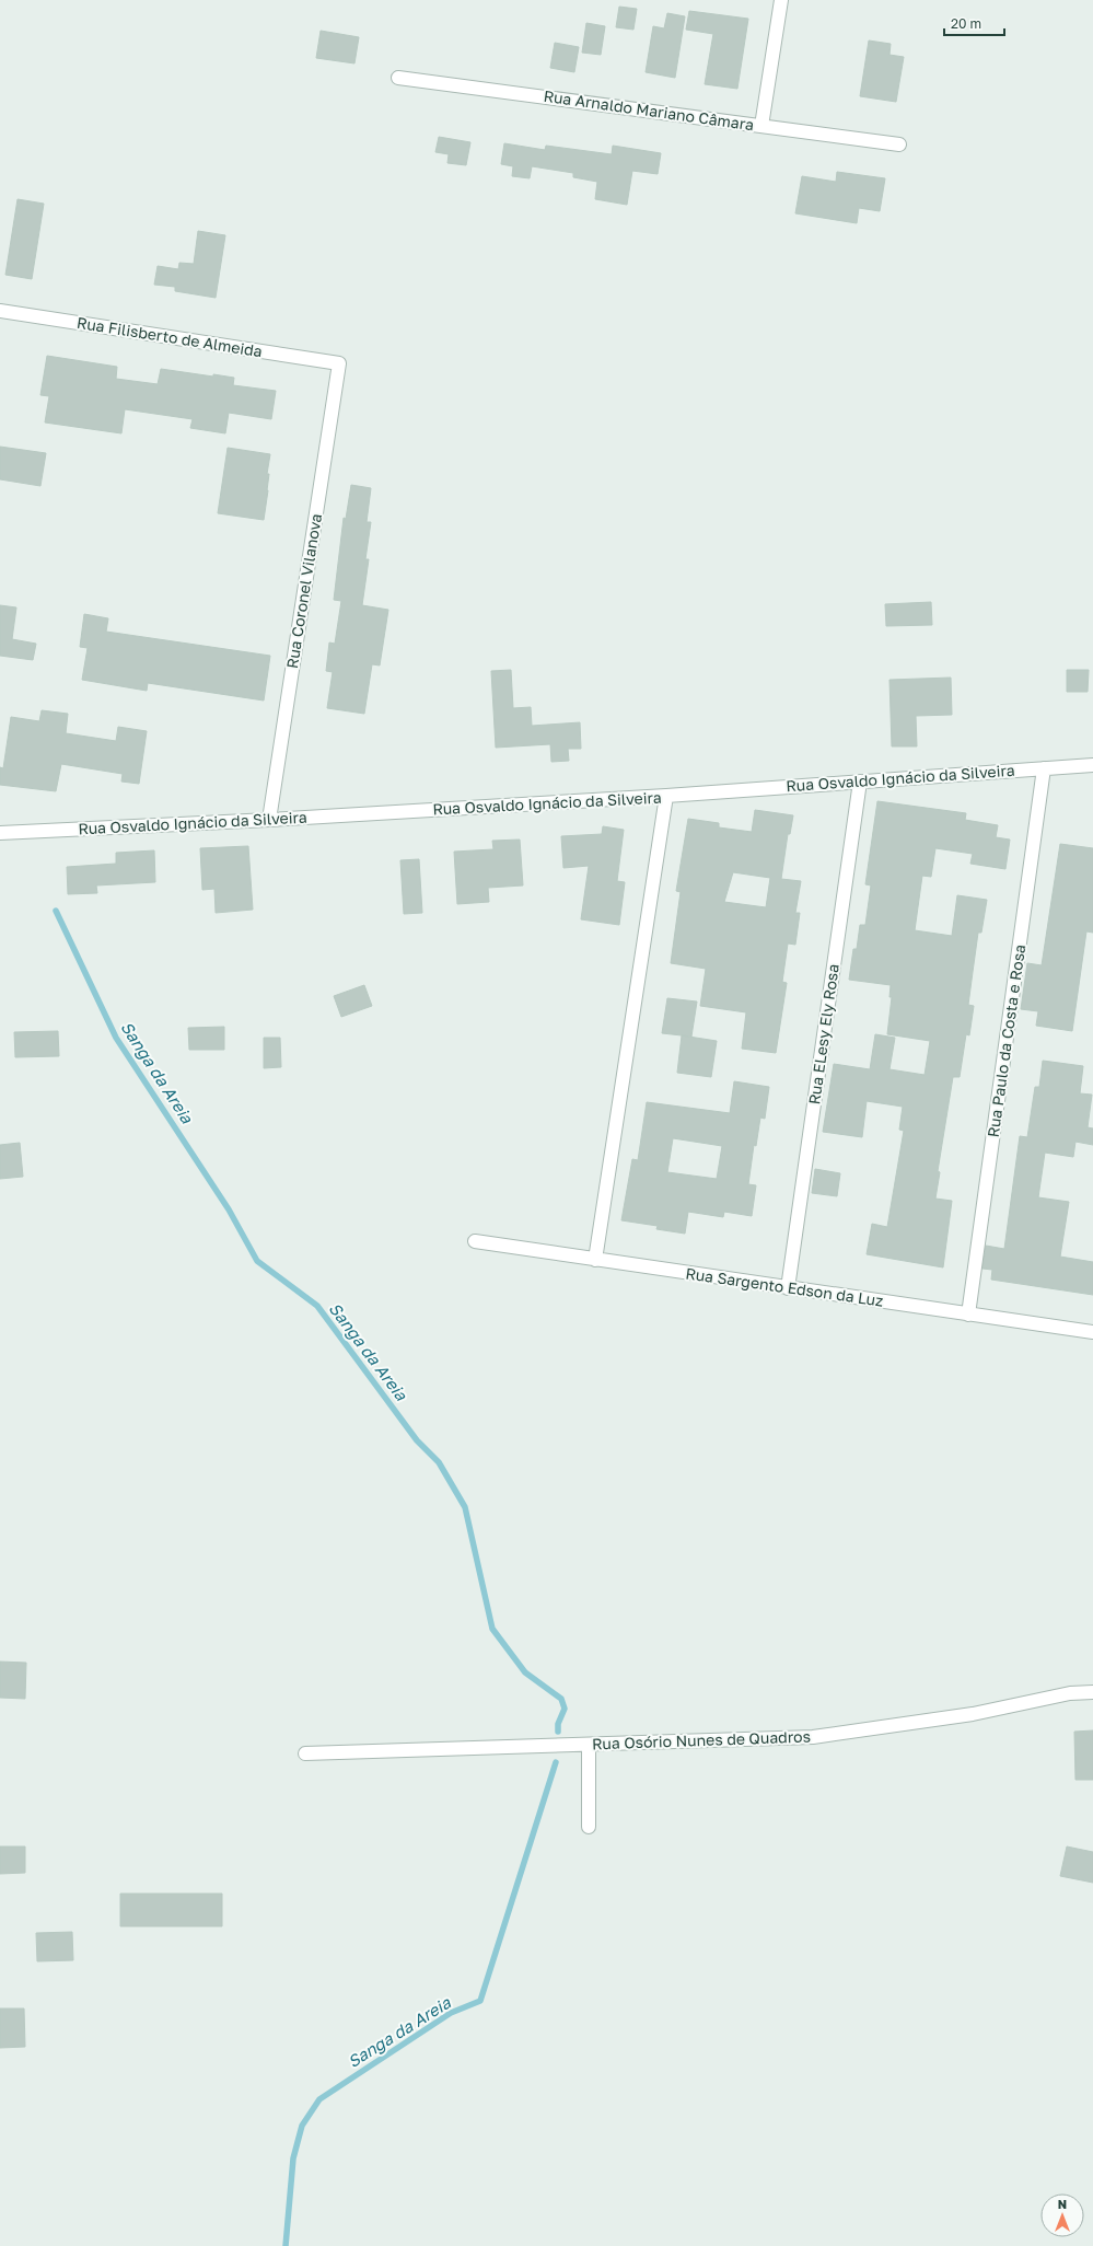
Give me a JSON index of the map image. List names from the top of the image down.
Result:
{
  "streets": {
    "street": [
      "Rua Arnaldo Mariano Câmara",
      "Rua Filisberto de Almeida",
      "Rua Coronel Vilanova",
      "Rua Osvaldo Ignácio da Silveira",
      "Rua ELesy Ely Rosa",
      "Rua Paulo da Costa e Rosa",
      "Rua Sargento Edson da Luz",
      "Rua Osório Nunes de Quadros"
    ]
  },
  "crossings": [
    ["Rua Filisberto de Almeida", "Rua Coronel Vilanova"],
    ["Rua Coronel Vilanova", "Rua Osvaldo Ignácio da Silveira"],
    ["Rua Osvaldo Ignácio da Silveira", "Rua ELesy Ely Rosa"],
    ["Rua Osvaldo Ignácio da Silveira", "Rua Paulo da Costa e Rosa"],
    ["Rua ELesy Ely Rosa", "Rua Sargento Edson da Luz"],
    ["Rua Paulo da Costa e Rosa", "Rua Sargento Edson da Luz"]
  ],
  "water": ["Sanga da Areia"],
  "scale_bar": "20 m",
  "north": "top"
}
